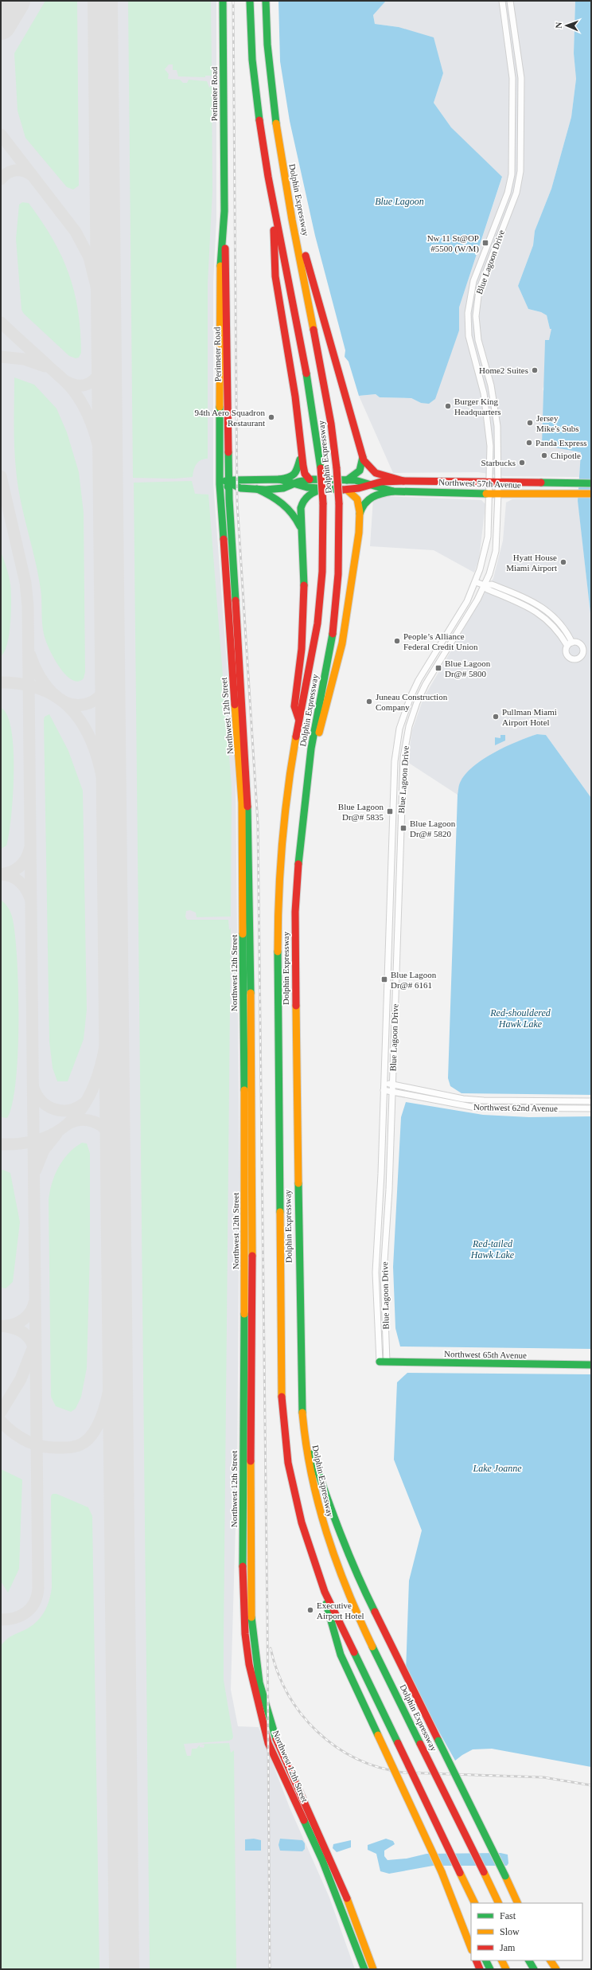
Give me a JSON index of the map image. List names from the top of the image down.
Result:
{
  "streets": {
    "main road": [
      "Perimeter Road",
      "Dolphin Expressway",
      "Northwest 57th Avenue",
      "Northwest 12th Street",
      "Northwest 65th Avenue"
    ],
    "street": ["Blue Lagoon Drive", "Northwest 62nd Avenue"]
  },
  "crossings": [
    ["Perimeter Road", "Northwest 57th Avenue"],
    ["Perimeter Road", "Northwest 12th Street"],
    ["Blue Lagoon Drive", "Northwest 57th Avenue"],
    ["Blue Lagoon Drive", "Northwest 62nd Avenue"],
    ["Blue Lagoon Drive", "Northwest 65th Avenue"],
    ["Northwest 57th Avenue", "Northwest 12th Street"]
  ],
  "water": [
    "Blue Lagoon",
    "Red-shouldered Hawk Lake",
    "Red-tailed Hawk Lake",
    "Lake Joanne"
  ],
  "places": {
    "transit": [
      "Nw 11 St@OP #5500 (W/M)",
      "Blue Lagoon Dr@# 5800",
      "Blue Lagoon Dr@# 5835",
      "Blue Lagoon Dr@# 5820",
      "Blue Lagoon Dr@# 6161"
    ],
    "other": [
      "Home2 Suites",
      "Burger King Headquarters",
      "94th Aero Squadron Restaurant",
      "Jersey Mike's Subs",
      "Panda Express",
      "Chipotle",
      "Starbucks",
      "Hyatt House Miami Airport",
      "People’s Alliance Federal Credit Union",
      "Juneau Construction Company",
      "Pullman Miami Airport Hotel",
      "Executive Airport Hotel"
    ]
  },
  "legend": ["Fast", "Slow", "Jam"],
  "north": "left"
}
